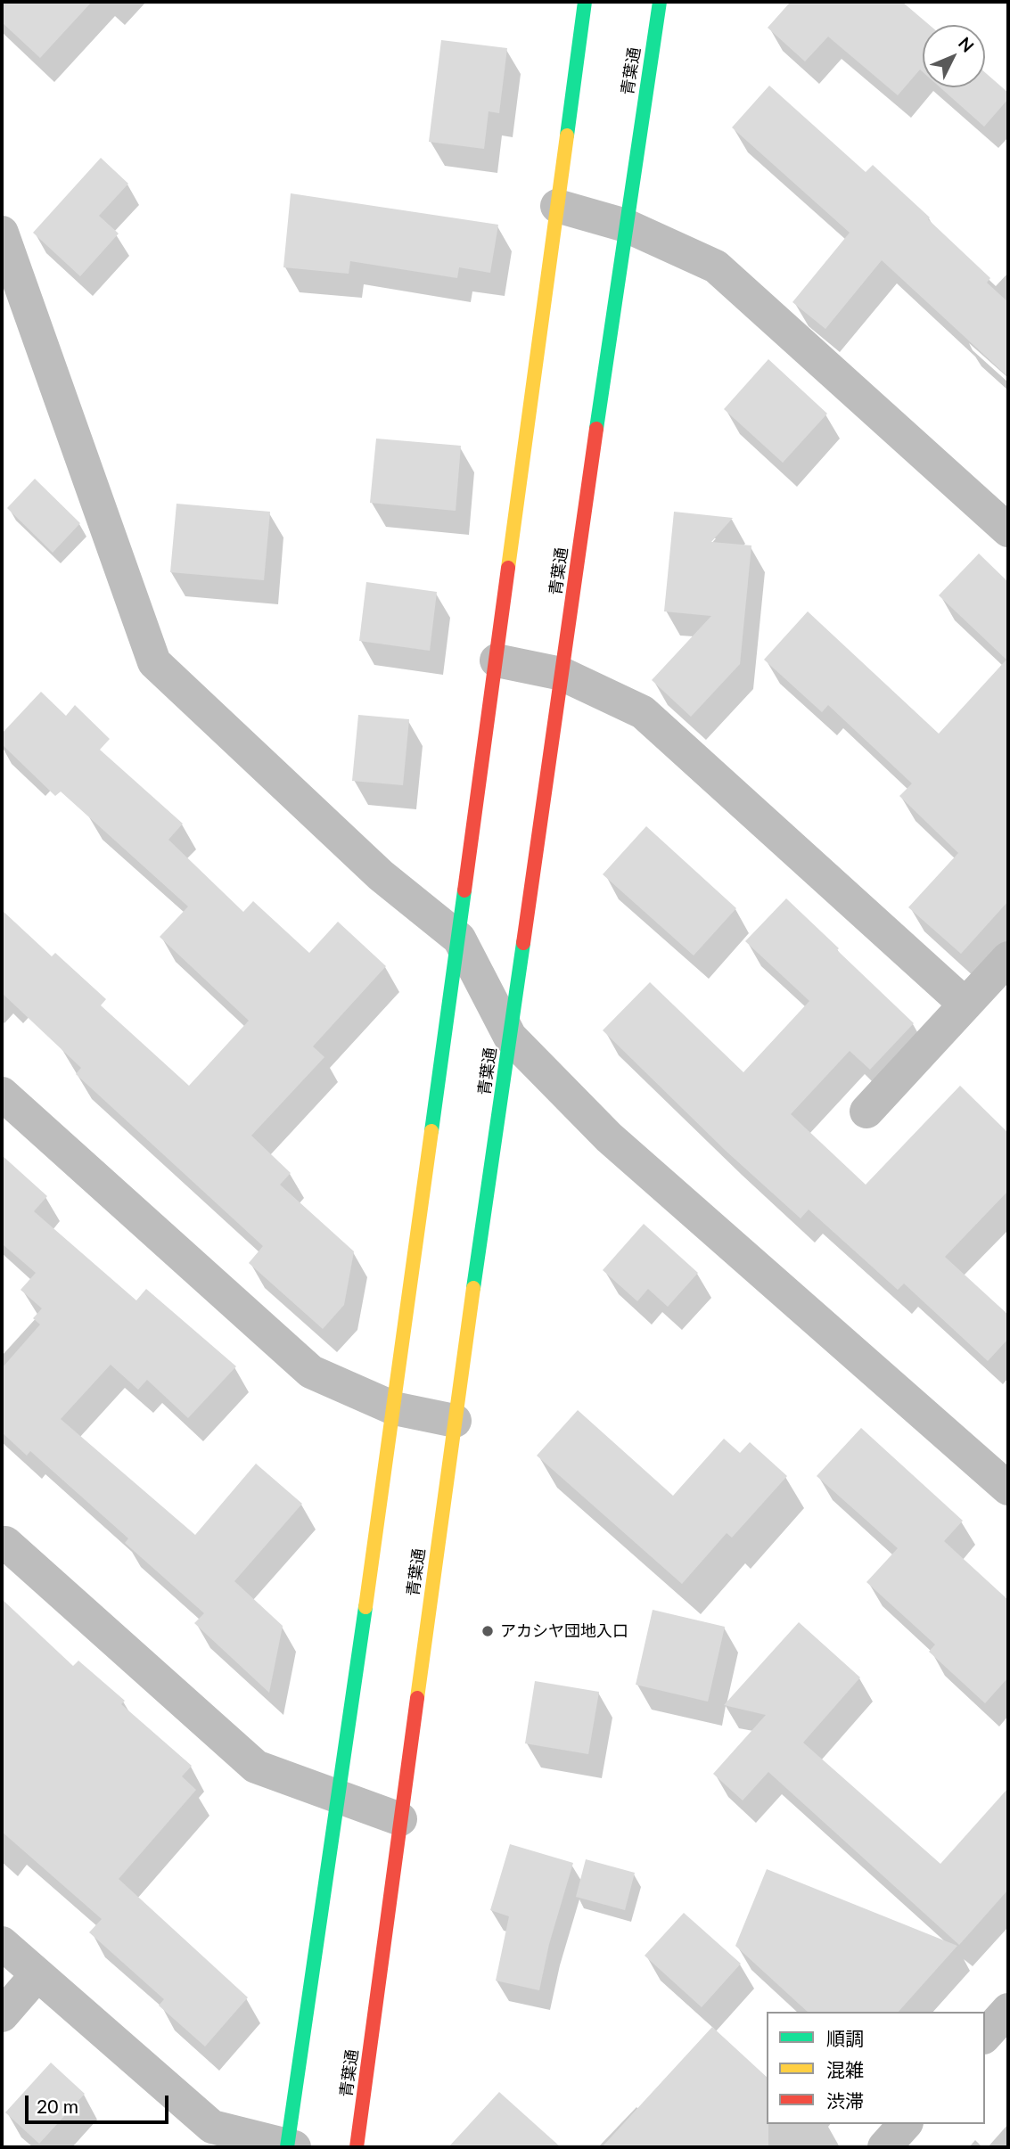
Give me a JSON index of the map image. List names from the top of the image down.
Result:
{
  "streets": {
    "street": ["青葉通"]
  },
  "places": ["アカシヤ団地入口"],
  "legend": ["順調", "混雑", "渋滞"],
  "scale_bar": "20 m",
  "north": "top right"
}
